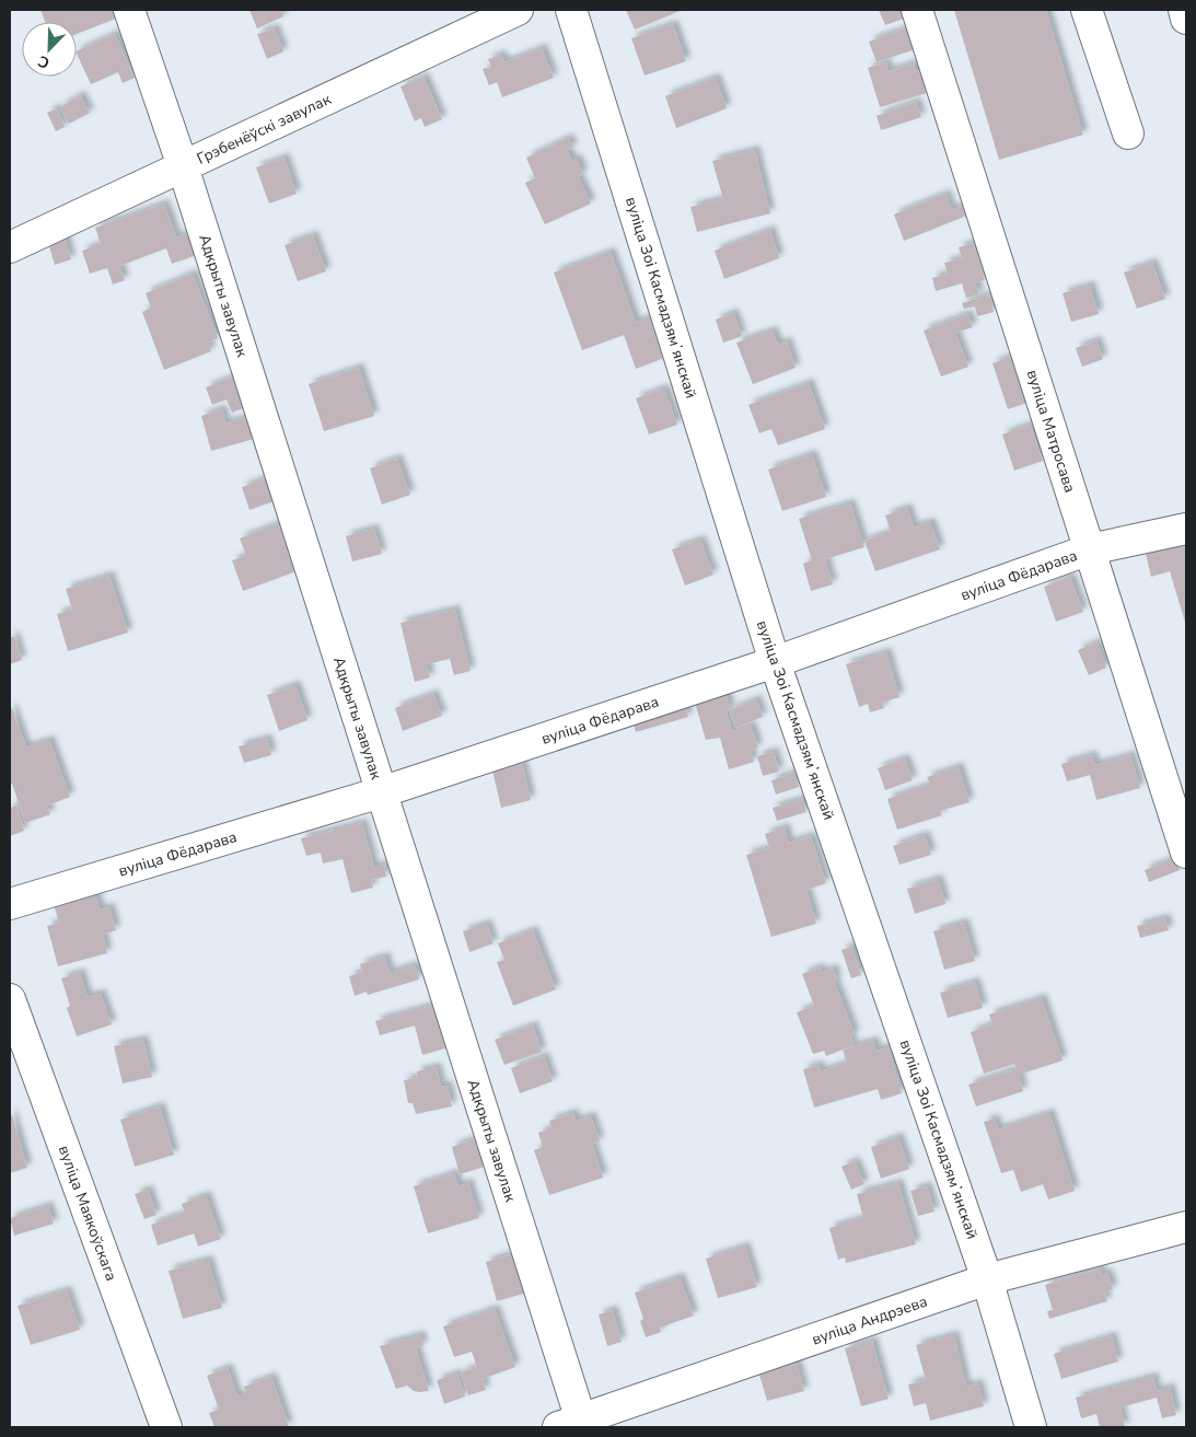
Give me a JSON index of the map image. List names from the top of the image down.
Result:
{
  "streets": {
    "street": [
      "Грэбенёўскі завулак",
      "Адкрыты завулак",
      "вуліца Зоі Касмадзямʼянскай",
      "вуліца Матросава",
      "вуліца Фёдарава",
      "вуліца Маякоўскага",
      "вуліца Андрэева"
    ]
  },
  "crossings": [
    ["Грэбенёўскі завулак", "Адкрыты завулак"],
    ["Адкрыты завулак", "вуліца Фёдарава"],
    ["Адкрыты завулак", "вуліца Андрэева"],
    ["вуліца Зоі Касмадзямʼянскай", "вуліца Фёдарава"],
    ["вуліца Зоі Касмадзямʼянскай", "вуліца Андрэева"],
    ["вуліца Матросава", "вуліца Фёдарава"]
  ],
  "north": "bottom left"
}
